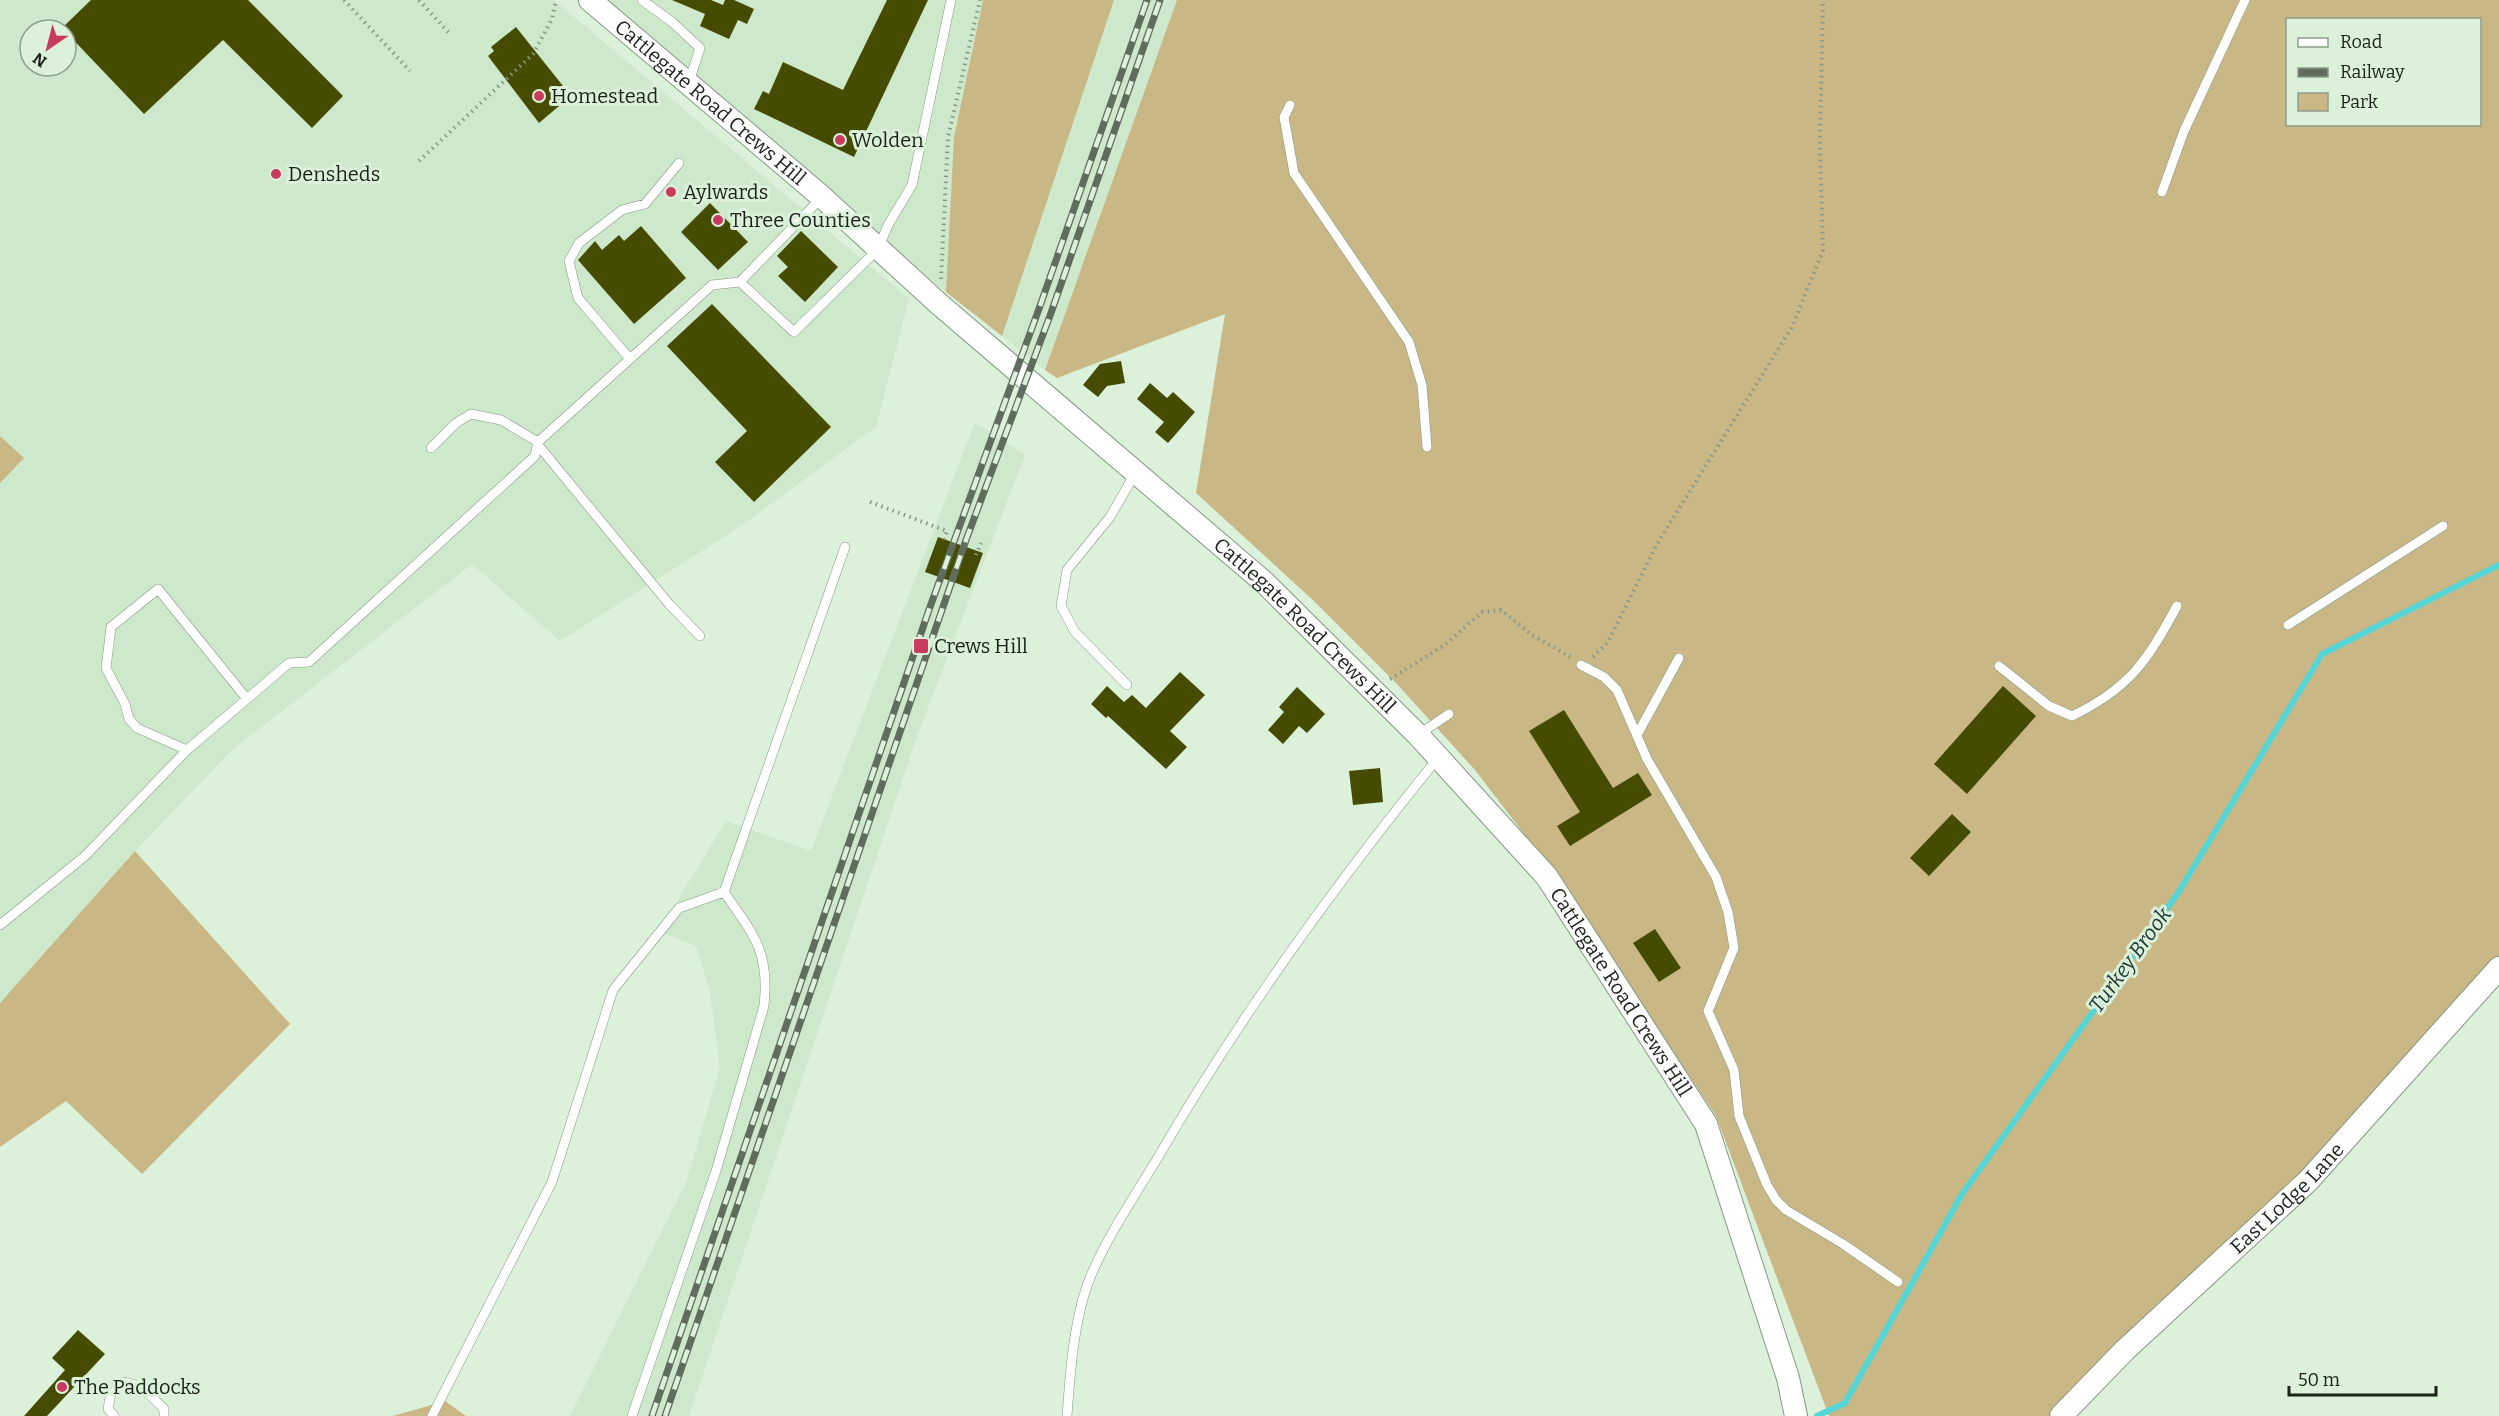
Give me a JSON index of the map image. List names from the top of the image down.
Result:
{
  "streets": {
    "street": ["Cattlegate Road Crews Hill", "East Lodge Lane"]
  },
  "water": ["Turkey Brook"],
  "places": {
    "other": [
      "Homestead",
      "Wolden",
      "Densheds",
      "Aylwards",
      "Three Counties",
      "The Paddocks"
    ],
    "transit": ["Crews Hill"]
  },
  "legend": ["Road", "Railway", "Park"],
  "scale_bar": "50 m",
  "north": "bottom left"
}
